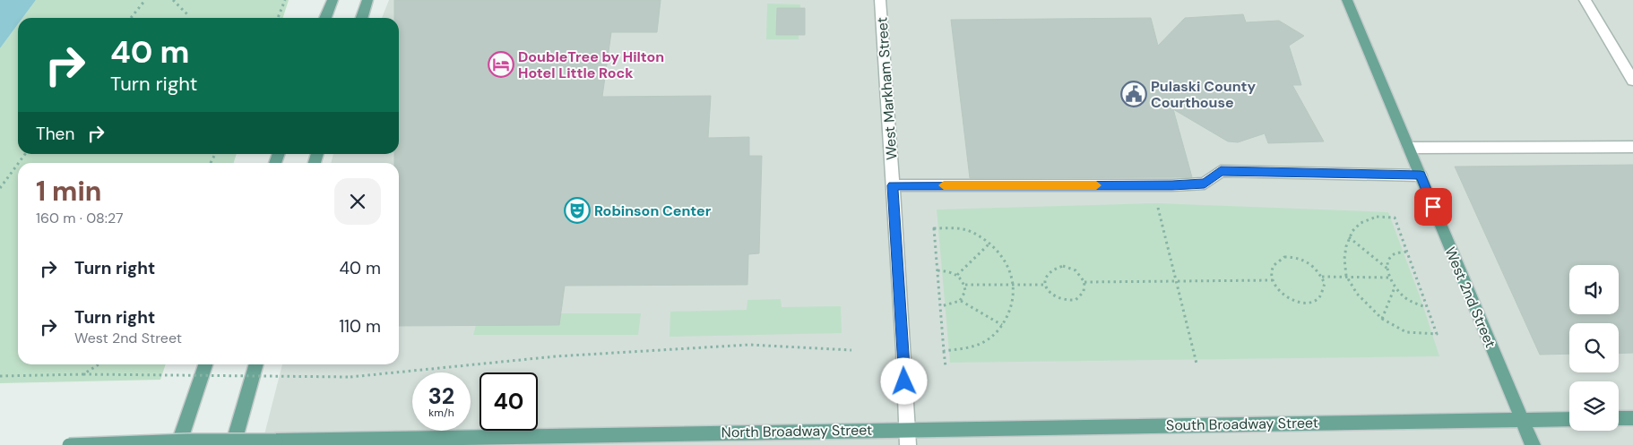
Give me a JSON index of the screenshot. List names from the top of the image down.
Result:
{
  "streets": {
    "main road": ["West 2nd Street", "South Broadway Street", "North Broadway Street"],
    "street": ["West Markham Street"]
  },
  "crossings": [
    ["West Markham Street", "South Broadway Street"],
    ["West Markham Street", "North Broadway Street"],
    ["West 2nd Street", "South Broadway Street"],
    ["South Broadway Street", "North Broadway Street"]
  ],
  "places": {
    "hotel": ["DoubleTree by Hilton Hotel Little Rock"],
    "public building": ["Pulaski County Courthouse"],
    "theatre": ["Robinson Center"]
  },
  "page": {
    "turn": ["40 m", "Turn right"],
    "then": "Then",
    "heading": ["1 min", "160 m · 08:27"],
    "list": [
      {
        "name": "Turn right",
        "value": "40 m"
      },
      {
        "name": "Turn right",
        "note": "West 2nd Street",
        "value": "110 m"
      }
    ],
    "speed": "32 km/h",
    "limit": "40"
  }
}
